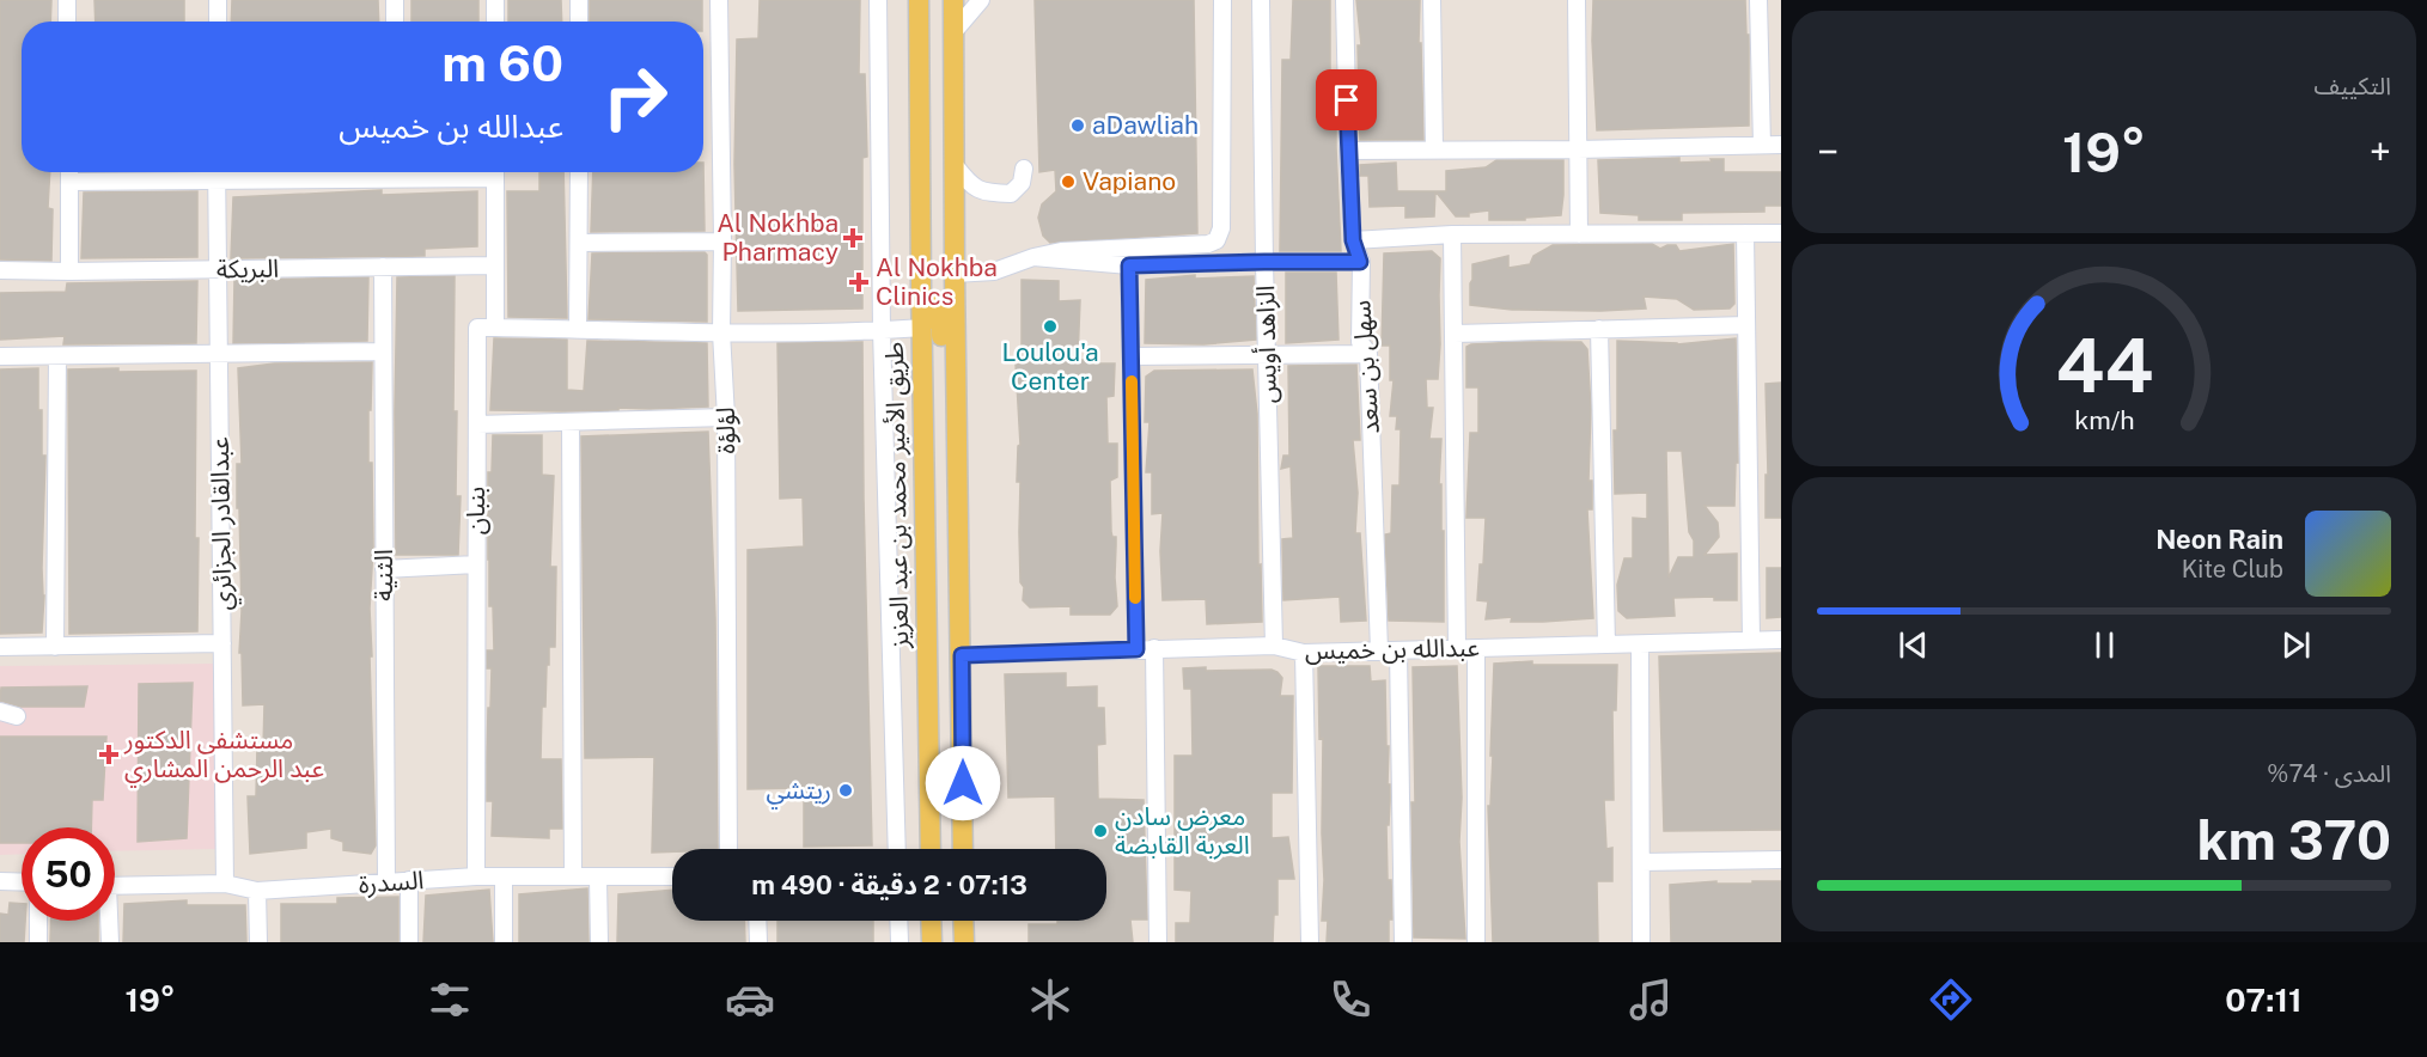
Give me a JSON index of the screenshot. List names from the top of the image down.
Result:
{
  "streets": {
    "main road": ["طريق الأمير محمد بن عبد العزيز"],
    "street": [
      "البريكة",
      "الزاهد أويس",
      "سهل بن سعد",
      "لؤلؤة",
      "بنبان",
      "عبدالقادر الجزائري",
      "الثنية",
      "عبدالله بن خميس",
      "السدرة"
    ]
  },
  "crossings": [
    ["البريكة", "عبدالقادر الجزائري"],
    ["البريكة", "الثنية"],
    ["الزاهد أويس", "عبدالله بن خميس"],
    ["سهل بن سعد", "عبدالله بن خميس"],
    ["بنبان", "السدرة"],
    ["عبدالقادر الجزائري", "السدرة"],
    ["الثنية", "السدرة"]
  ],
  "places": {
    "other": [
      "aDawliah",
      "Vapiano",
      "Loulou'a Center",
      "ريتشي",
      "معرض سادن العربة القابضة"
    ],
    "health": ["Al Nokhba Pharmacy", "Al Nokhba Clinics", "مستشفى الدكتور عبد الرحمن المشاري"]
  },
  "page": {
    "tile": [
      "التكييف",
      ["المدى · 74%", "370 km"]
    ],
    "turn": ["60 m", "عبدالله بن خميس"],
    "heat": ["−", "19°", "+"],
    "song": ["Neon Rain", "Kite Club"],
    "limit": "50",
    "trip": "07:13 · 2 دقيقة · 490 m",
    "tabs": ["07:11", "19°"],
    "gauge": ["44", "km/h"]
  }
}
